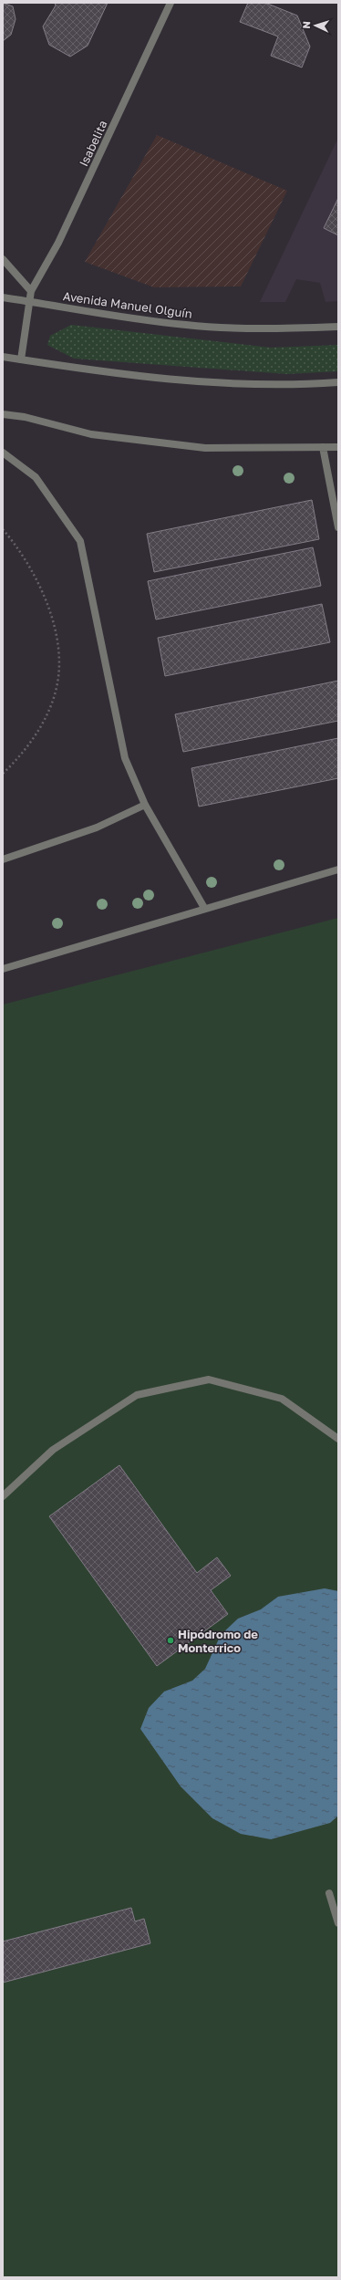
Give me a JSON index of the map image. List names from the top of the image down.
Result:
{
  "streets": {
    "street": ["Isabelita", "Avenida Manuel Olguín"]
  },
  "places": ["Hipódromo de Monterrico"],
  "north": "left"
}
